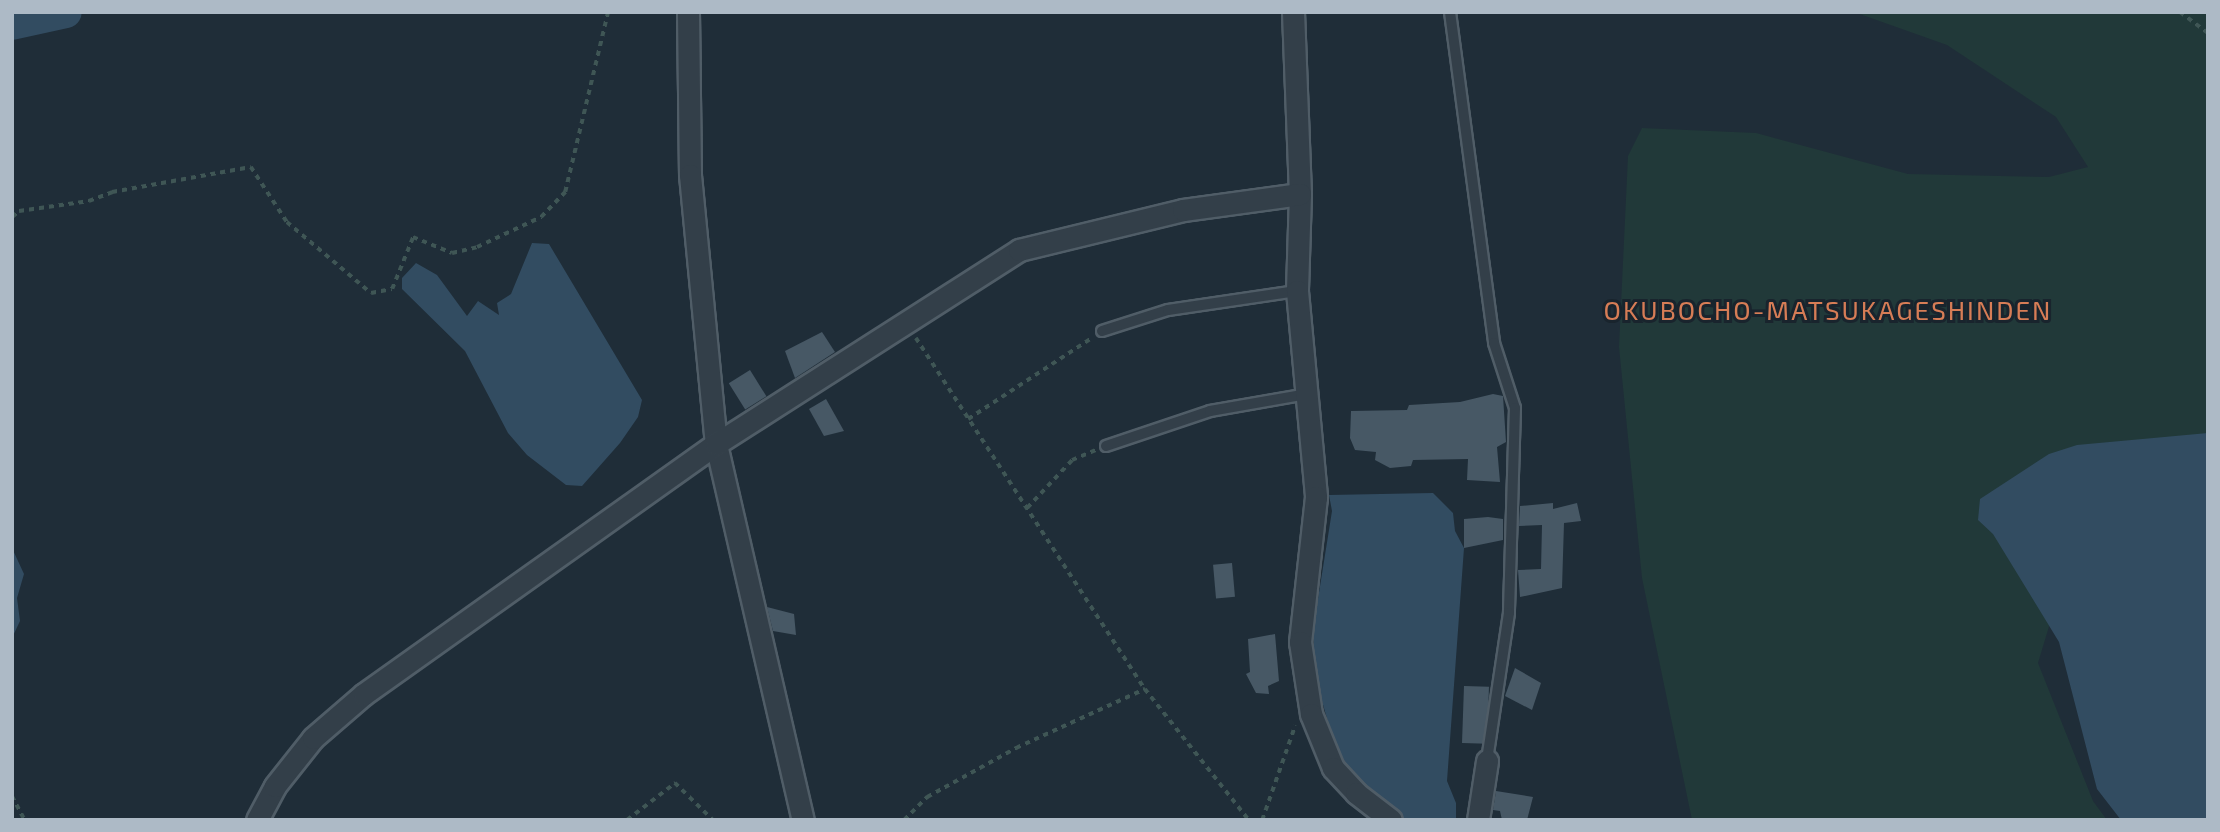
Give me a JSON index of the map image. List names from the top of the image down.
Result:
{
  "districts": ["OKUBOCHO-MATSUKAGESHINDEN"]
}
